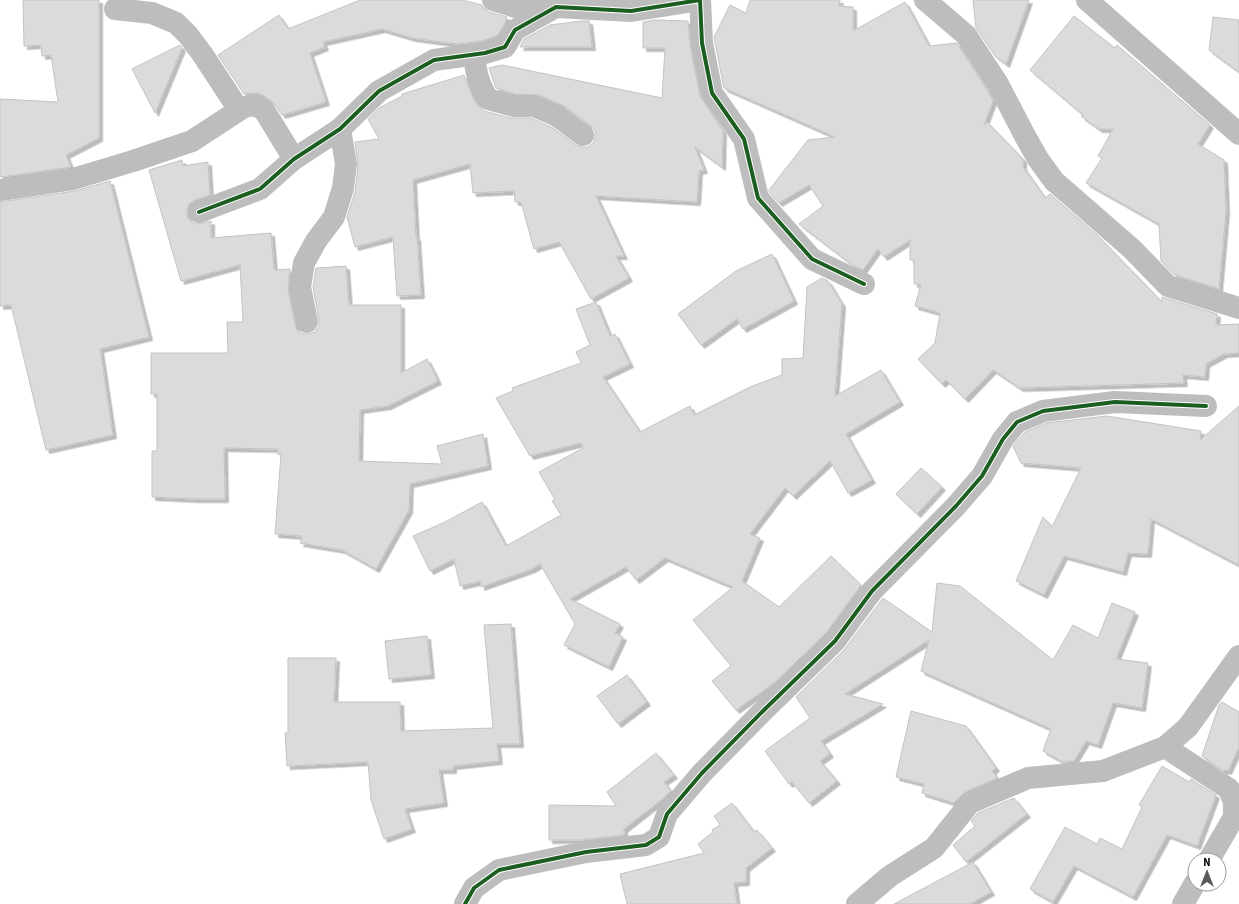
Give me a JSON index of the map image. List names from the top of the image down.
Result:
{
  "north": "top"
}
